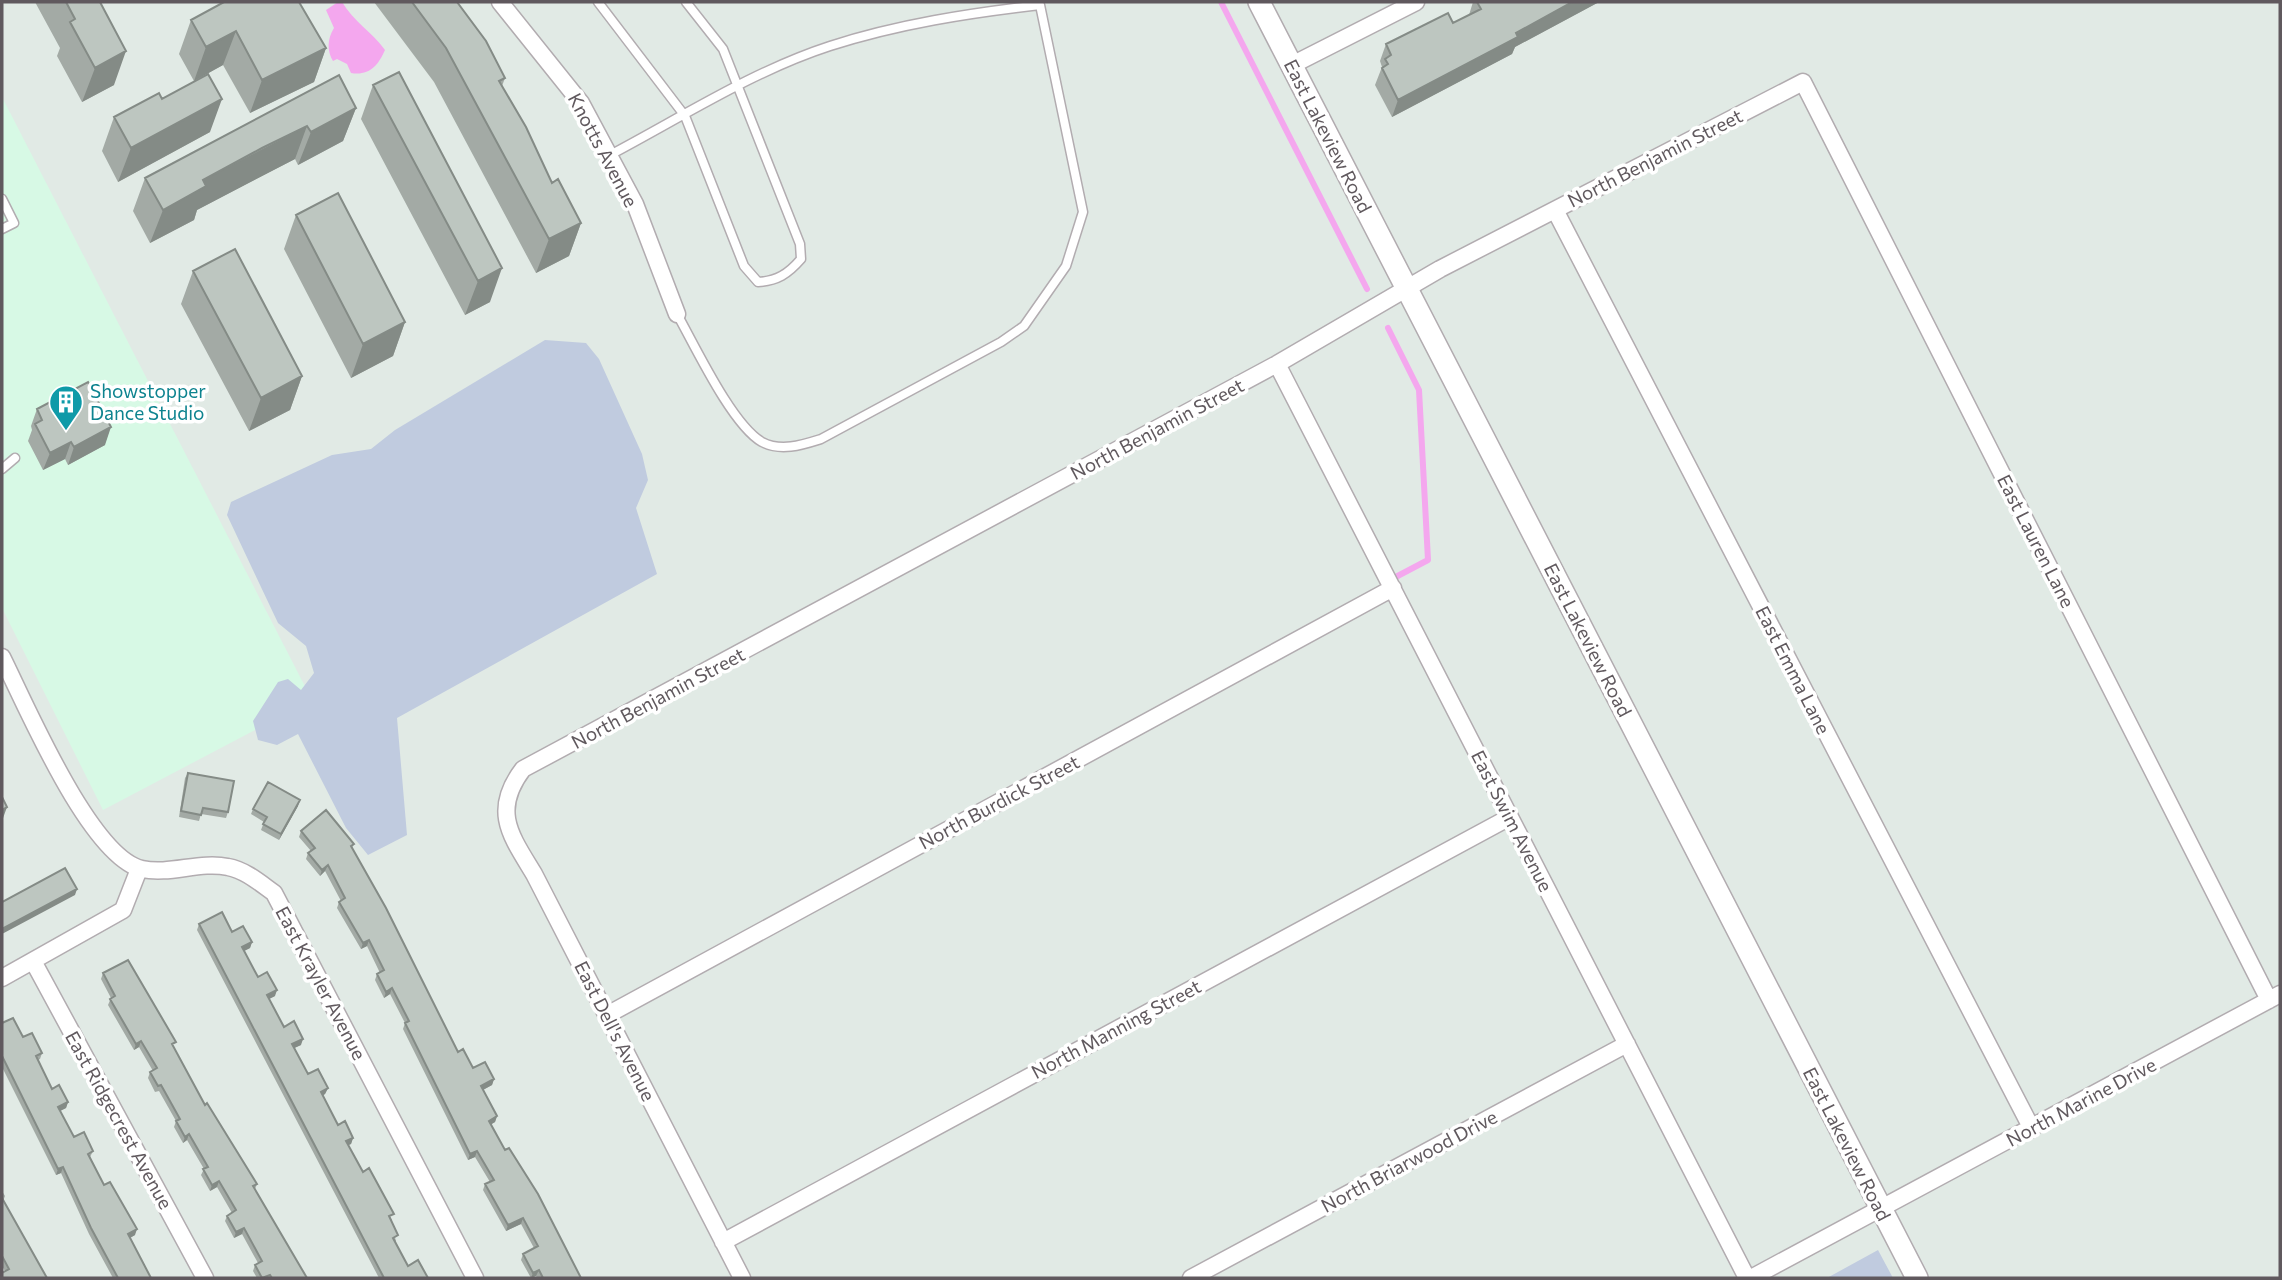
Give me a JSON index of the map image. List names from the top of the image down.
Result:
{
  "streets": {
    "street": [
      "East Lakeview Road",
      "Knotts Avenue",
      "North Benjamin Street",
      "East Lauren Lane",
      "East Emma Lane",
      "North Burdick Street",
      "East Swim Avenue",
      "East Krayler Avenue",
      "North Manning Street",
      "East Dell's Avenue",
      "North Marine Drive",
      "East Ridgecrest Avenue",
      "North Briarwood Drive"
    ]
  },
  "crossings": [
    ["East Lakeview Road", "North Benjamin Street"],
    ["East Lakeview Road", "North Marine Drive"],
    ["North Benjamin Street", "East Lauren Lane"],
    ["North Benjamin Street", "East Emma Lane"],
    ["North Benjamin Street", "East Swim Avenue"],
    ["North Benjamin Street", "East Dell's Avenue"],
    ["East Lauren Lane", "North Marine Drive"],
    ["East Emma Lane", "North Marine Drive"],
    ["North Burdick Street", "East Swim Avenue"],
    ["North Burdick Street", "East Dell's Avenue"],
    ["East Swim Avenue", "North Manning Street"],
    ["East Swim Avenue", "North Marine Drive"],
    ["East Swim Avenue", "North Briarwood Drive"],
    ["North Manning Street", "East Dell's Avenue"]
  ],
  "places": {
    "building": ["Showstopper Dance Studio"]
  }
}
